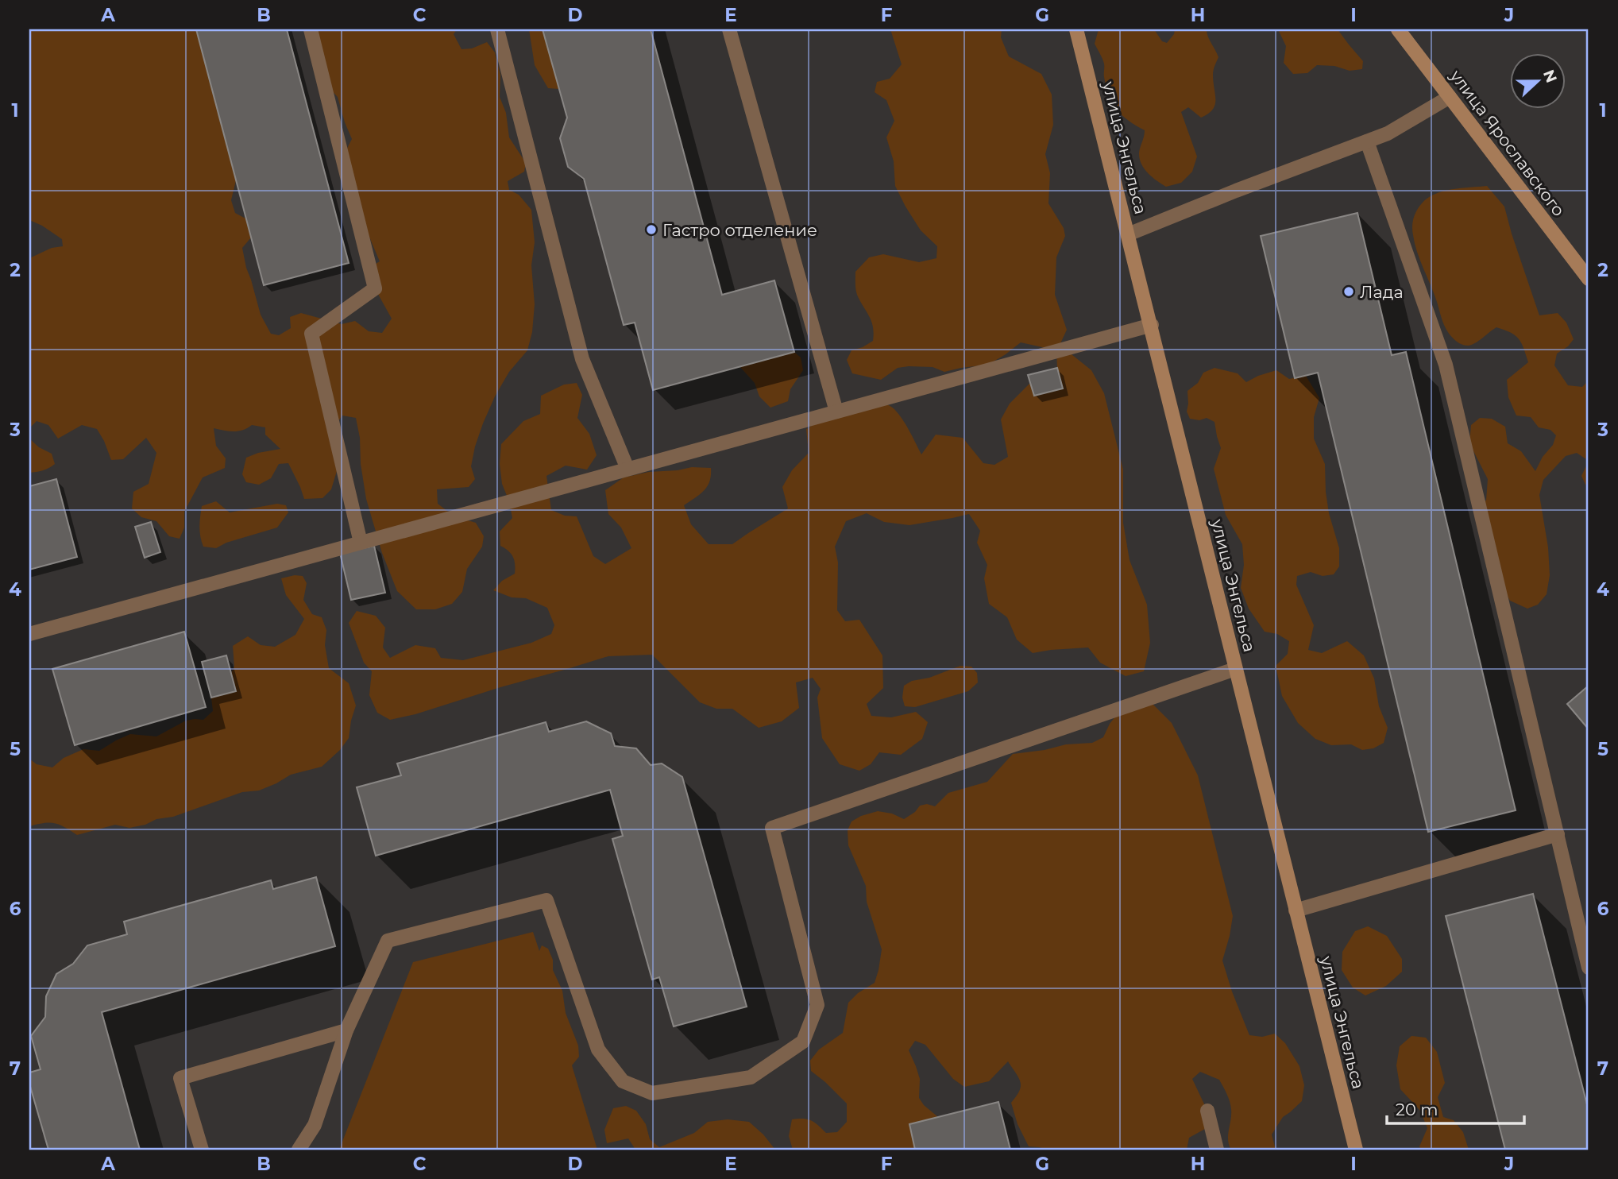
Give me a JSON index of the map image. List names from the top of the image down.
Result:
{
  "streets": {
    "street": ["улица Ярославского", "улица Энгельса"]
  },
  "places": ["Гастро отделение", "Лада"],
  "scale_bar": "20 m",
  "north": "right",
  "grid": {
    "columns": [
      "A",
      "B",
      "C",
      "D",
      "E",
      "F",
      "G",
      "H",
      "I",
      "J"
    ],
    "rows": [
      "1",
      "2",
      "3",
      "4",
      "5",
      "6",
      "7"
    ]
  }
}
